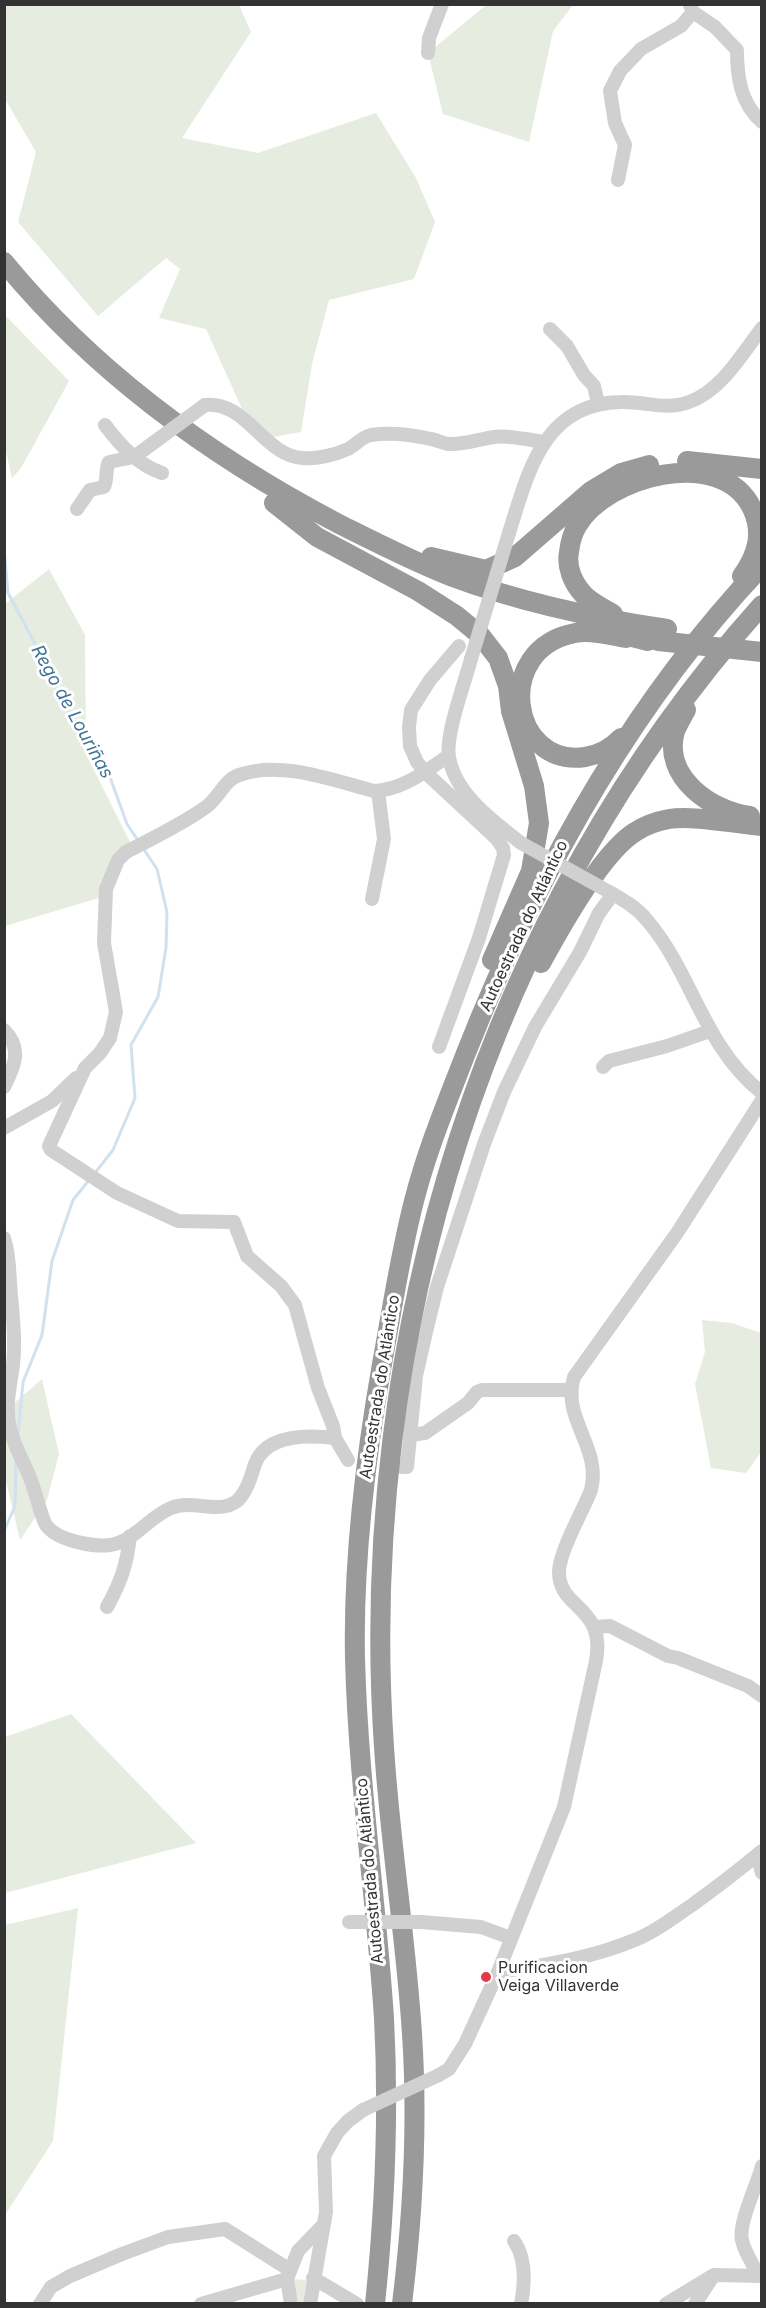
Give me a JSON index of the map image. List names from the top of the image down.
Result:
{
  "streets": {
    "highway": ["Autoestrada do Atlántico"]
  },
  "water": ["Rego de Louriñas"],
  "places": ["Purificacion Veiga Villaverde"]
}
